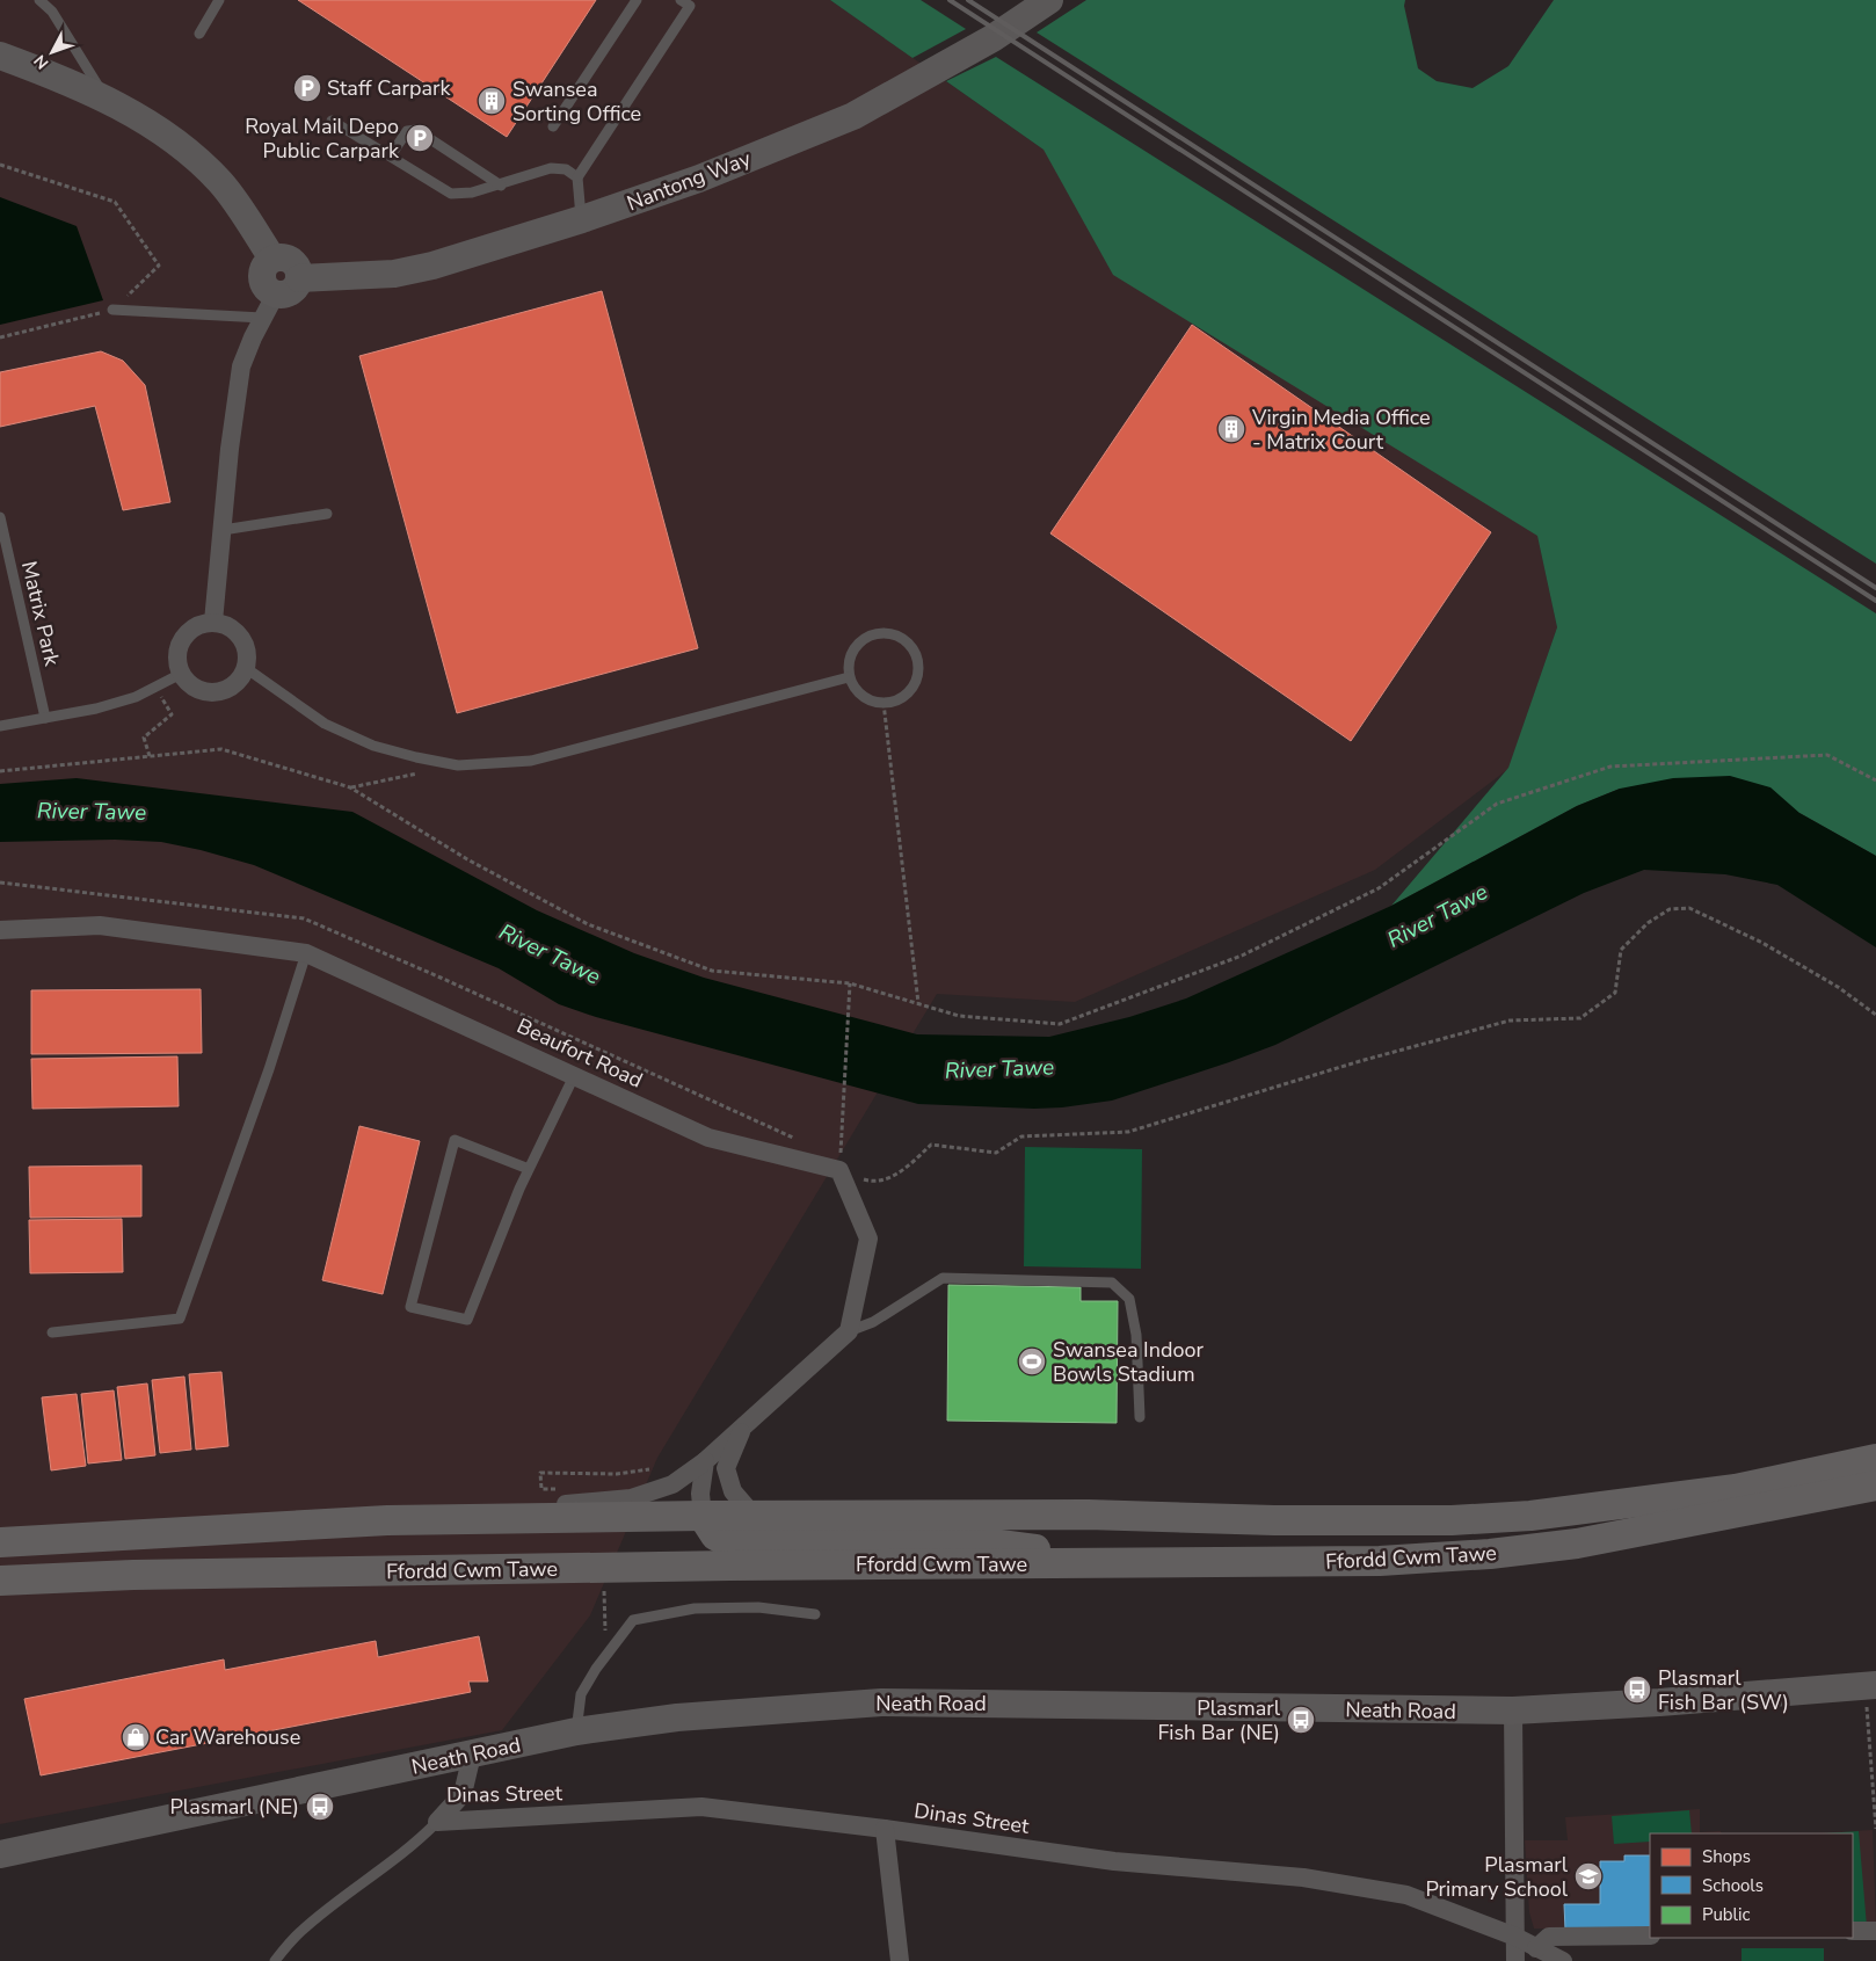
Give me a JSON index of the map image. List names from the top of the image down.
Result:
{
  "streets": {
    "main road": ["Nantong Way", "Ffordd Cwm Tawe", "Neath Road"],
    "street": ["Beaufort Road", "Dinas Street"],
    "lane": ["Matrix Park"]
  },
  "crossings": [
    ["Neath Road", "Dinas Street"]
  ],
  "water": ["River Tawe"],
  "places": {
    "parking": ["Staff Carpark", "Royal Mail Depo Public Carpark"],
    "building": ["Swansea Sorting Office", "Virgin Media Office - Matrix Court"],
    "sports": ["Swansea Indoor Bowls Stadium"],
    "bus stop": ["Plasmarl Fish Bar (SW)", "Plasmarl Fish Bar (NE)", "Plasmarl (NE)"],
    "shop": ["Car Warehouse"],
    "school or university": ["Plasmarl Primary School"]
  },
  "legend": ["Shops", "Schools", "Public"],
  "north": "bottom left"
}
